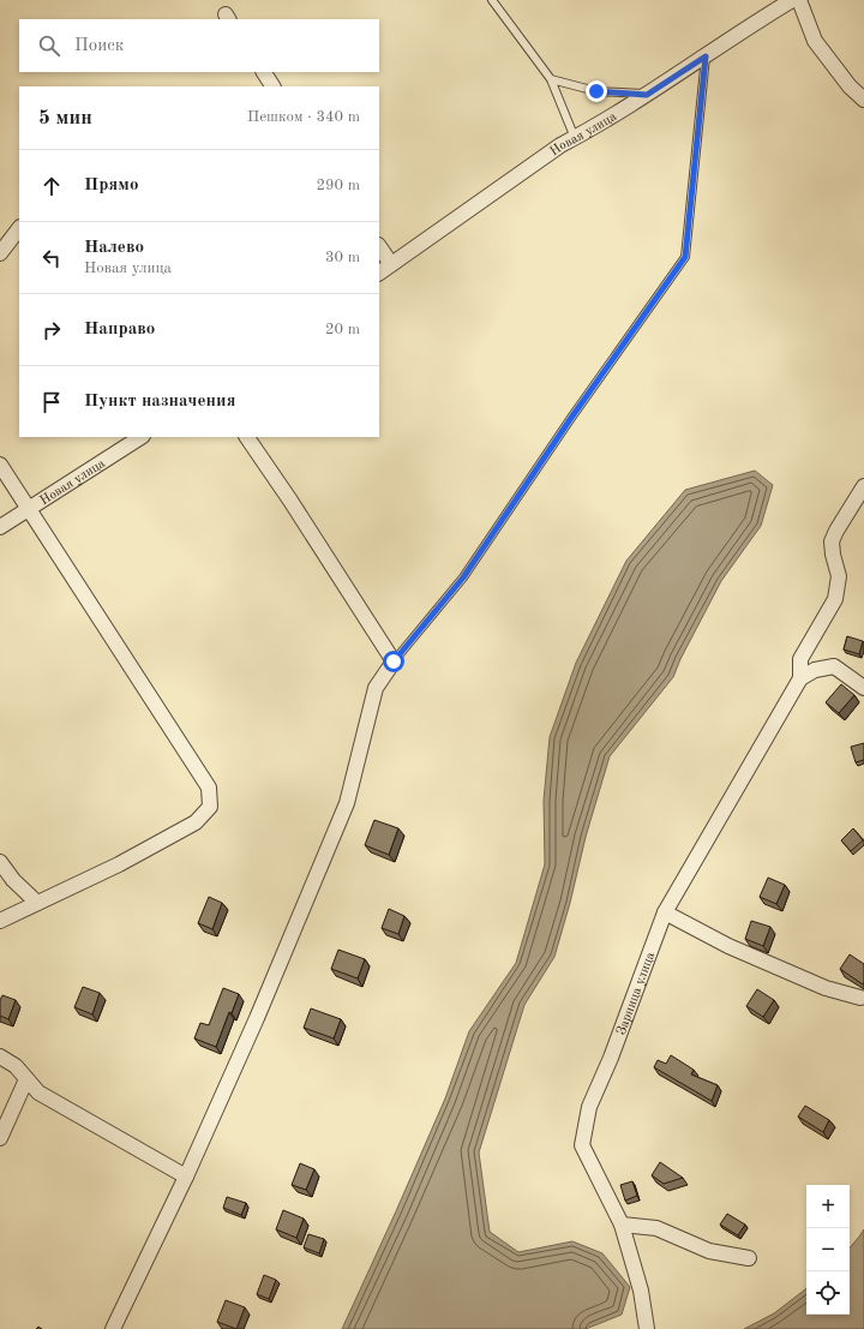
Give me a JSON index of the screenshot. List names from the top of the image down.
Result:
{
  "streets": {
    "street": ["Новая улица", "Зарница улица"]
  },
  "page": {
    "search": "Поиск",
    "heading": ["5 мин", "Пешком · 340 m"],
    "list": [
      ["Прямо", "290 m"],
      ["Налево", "Новая улица", "30 m"],
      ["Направо", "20 m"],
      "Пункт назначения"
    ],
    "map_buttons": ["+", "−"]
  }
}
